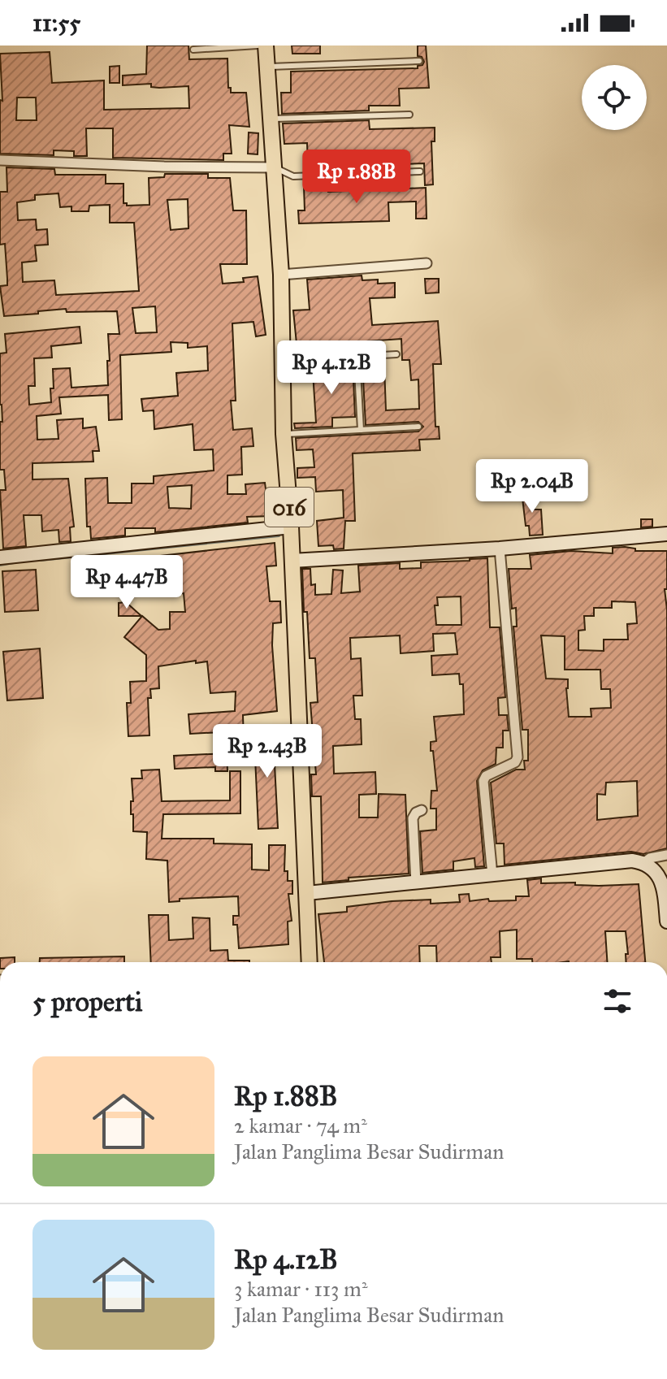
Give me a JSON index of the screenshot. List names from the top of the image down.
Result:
{
  "streets": {
    "main road": ["016"]
  },
  "page": {
    "status": "11:55",
    "price": [
      "Rp 1.88B",
      "Rp 4.12B",
      "Rp 2.04B",
      "Rp 4.47B",
      "Rp 2.43B"
    ],
    "heading": "5 properti",
    "list": [
      {
        "name": "Rp 1.88B",
        "note": "2 kamar · 74 m² · Jalan Panglima Besar Sudirman"
      },
      {
        "name": "Rp 4.12B",
        "note": "3 kamar · 113 m² · Jalan Panglima Besar Sudirman"
      }
    ]
  }
}
